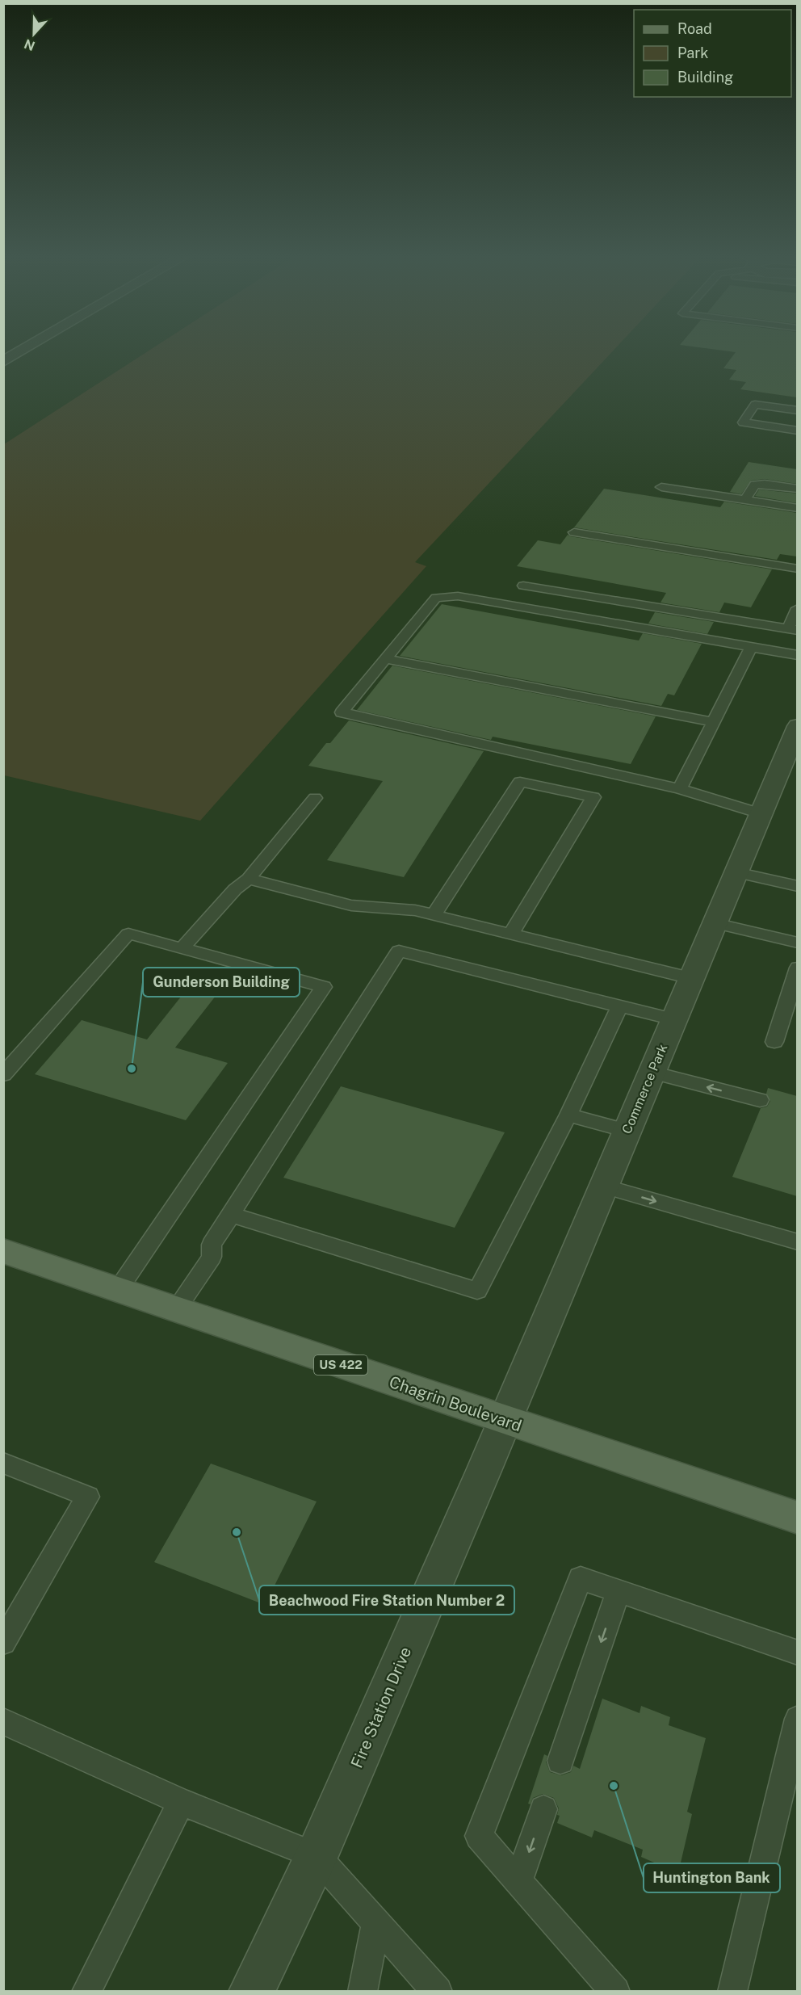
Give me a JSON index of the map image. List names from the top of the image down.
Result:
{
  "streets": {
    "main road": ["US 422", "Chagrin Boulevard"],
    "street": ["Commerce Park", "Fire Station Drive"]
  },
  "crossings": [
    ["Commerce Park", "Chagrin Boulevard"],
    ["Commerce Park", "Fire Station Drive"],
    ["Chagrin Boulevard", "Fire Station Drive"]
  ],
  "places": ["Gunderson Building", "Beachwood Fire Station Number 2", "Huntington Bank"],
  "legend": ["Road", "Park", "Building"],
  "north": "bottom"
}
